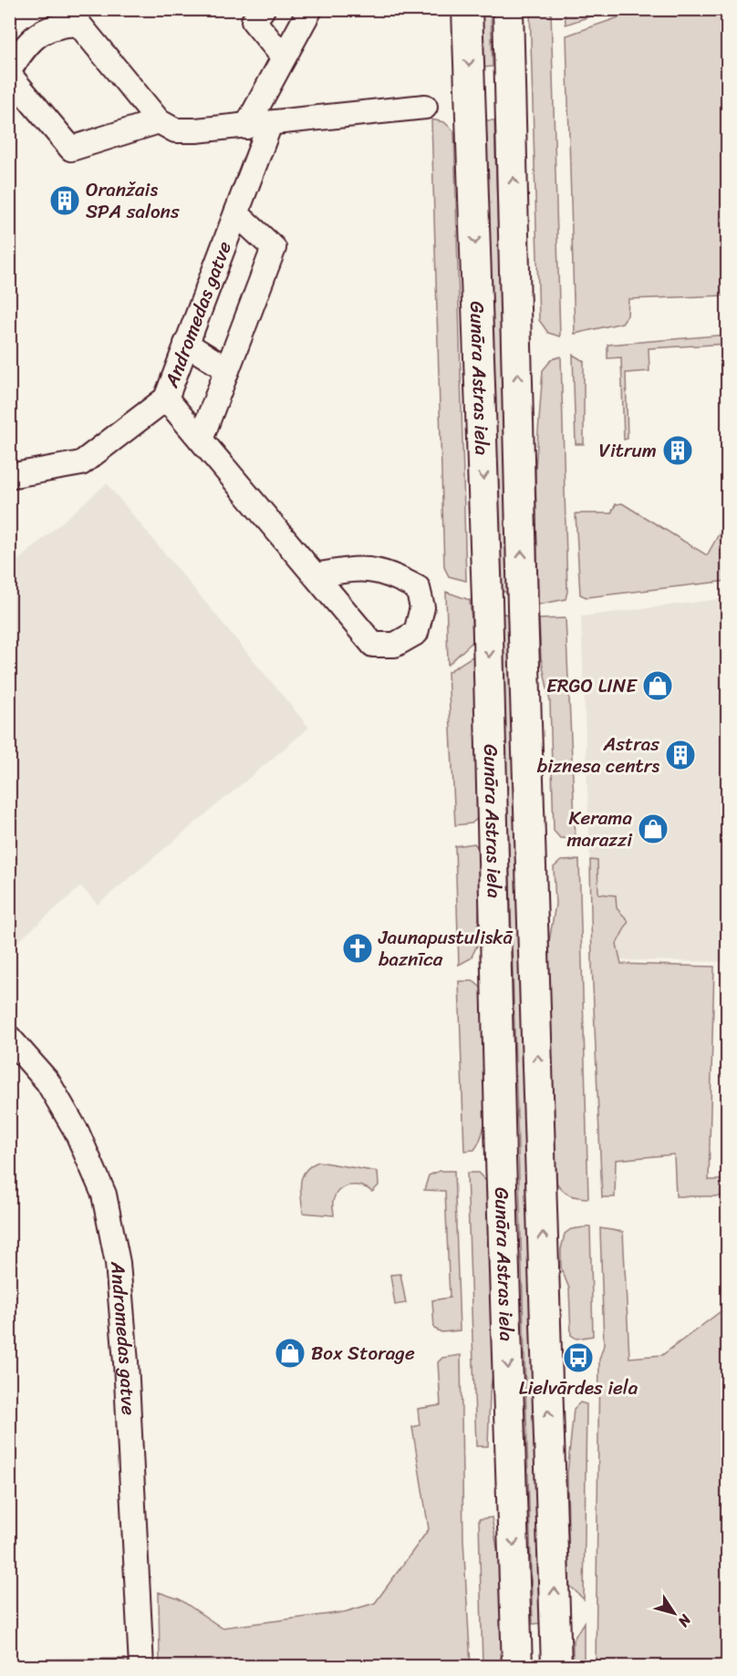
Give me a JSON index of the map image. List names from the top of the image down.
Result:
{
  "streets": {
    "main road": ["Gunāra Astras iela"],
    "street": ["Andromedas gatve"]
  },
  "places": {
    "building": ["Oranžais SPA salons", "Vitrum", "Astras biznesa centrs"],
    "shop": ["ERGO LINE", "Kerama marazzi", "Box Storage"],
    "church": ["Jaunapustuliskā baznīca"],
    "bus stop": ["Lielvārdes iela"]
  },
  "north": "bottom right"
}
